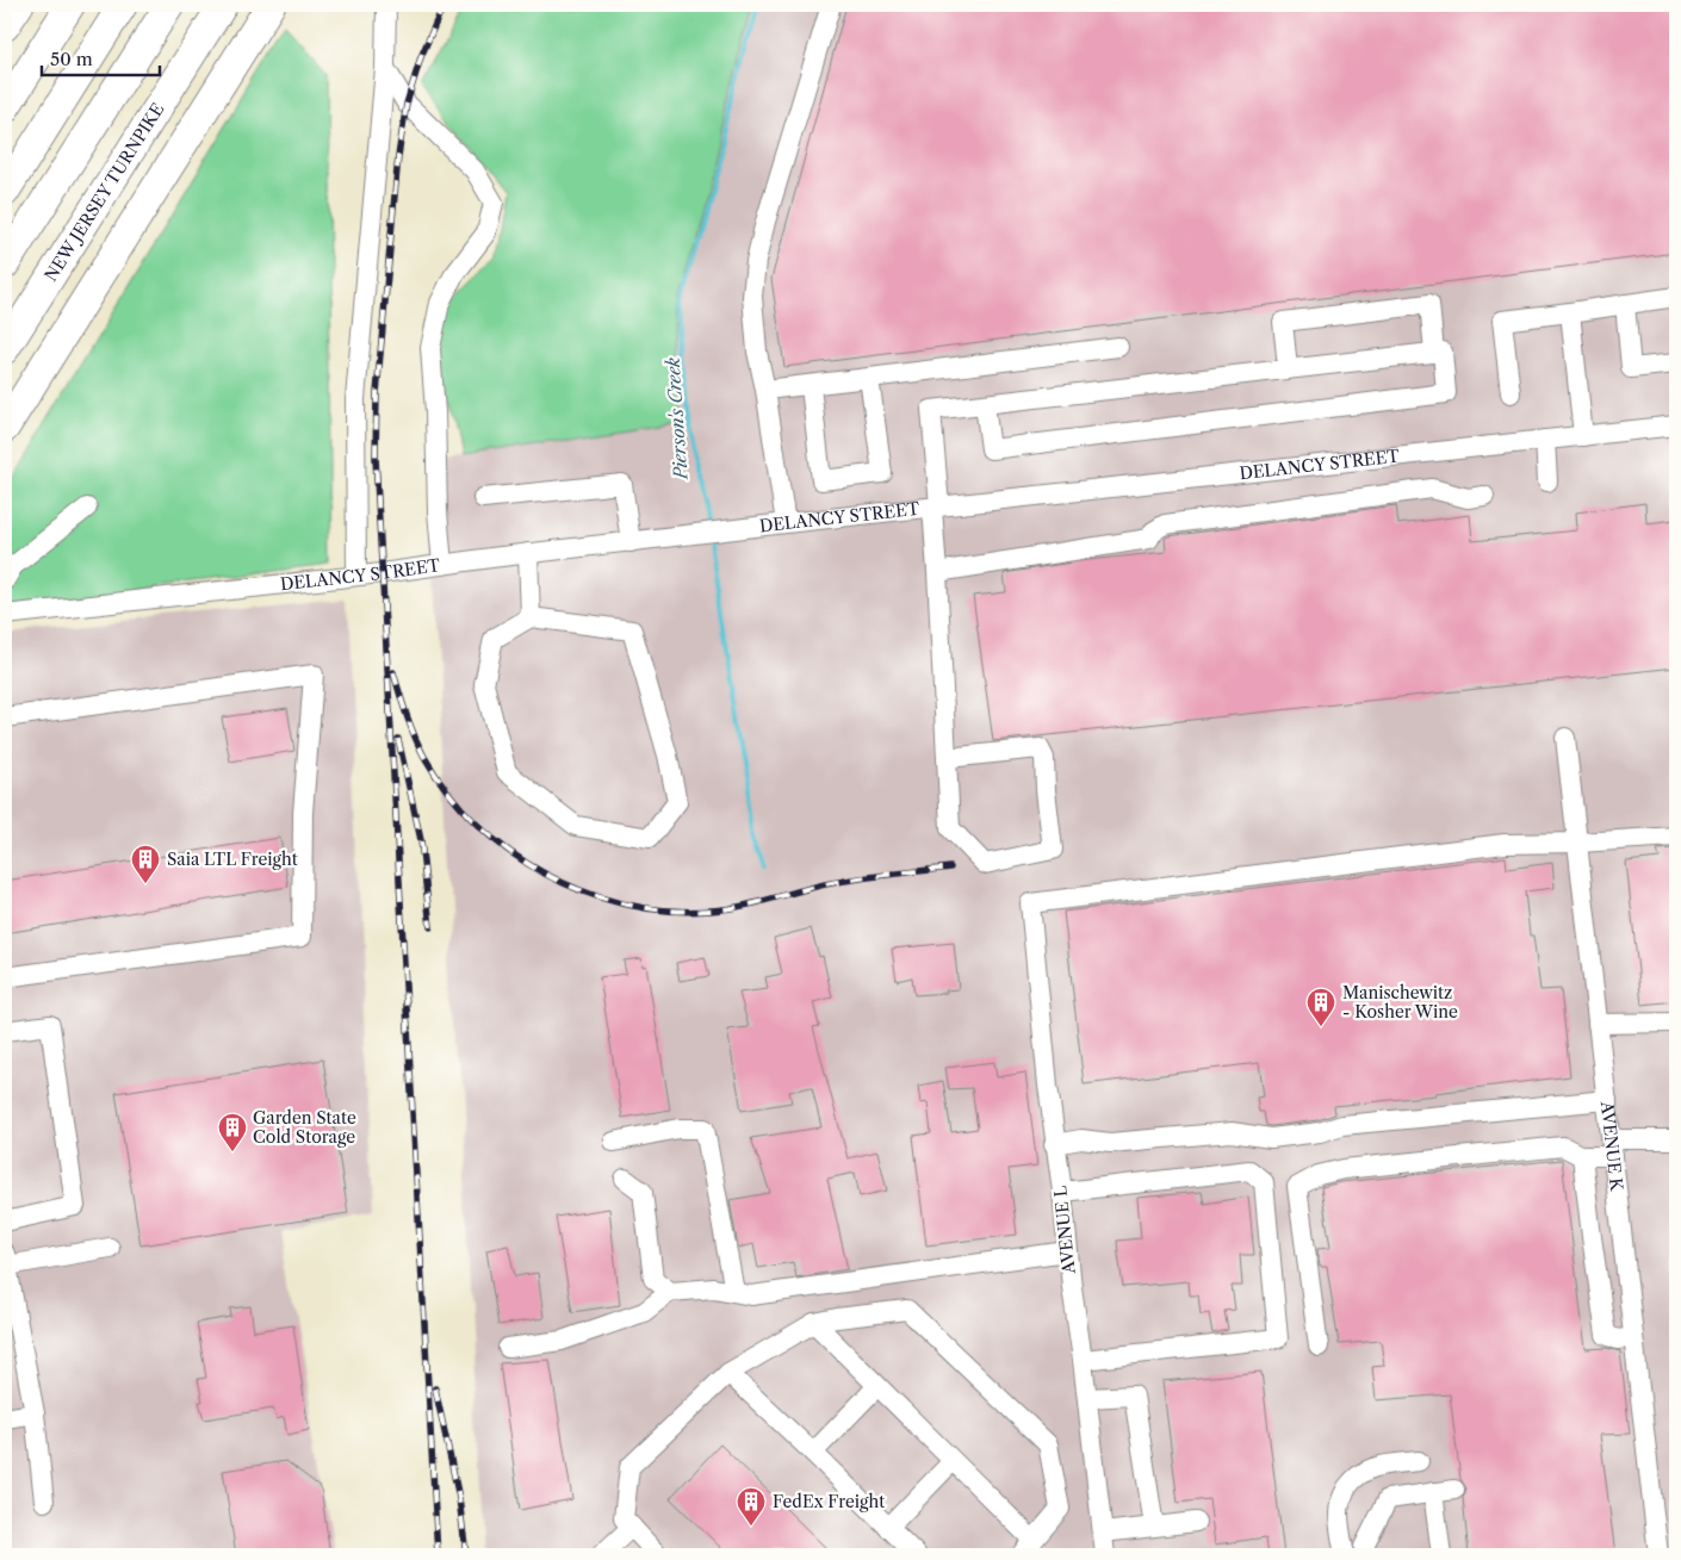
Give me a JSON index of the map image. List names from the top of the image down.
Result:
{
  "streets": {
    "highway": ["NEW JERSEY TURNPIKE"],
    "street": ["DELANCY STREET", "AVENUE K", "AVENUE L"]
  },
  "crossings": [
    ["AVENUE K", "AVENUE L"]
  ],
  "water": ["Pierson's Creek"],
  "places": {
    "building": [
      "Saia LTL Freight",
      "Manischewitz - Kosher Wine",
      "Garden State Cold Storage",
      "FedEx Freight"
    ]
  },
  "scale_bar": "50 m"
}
